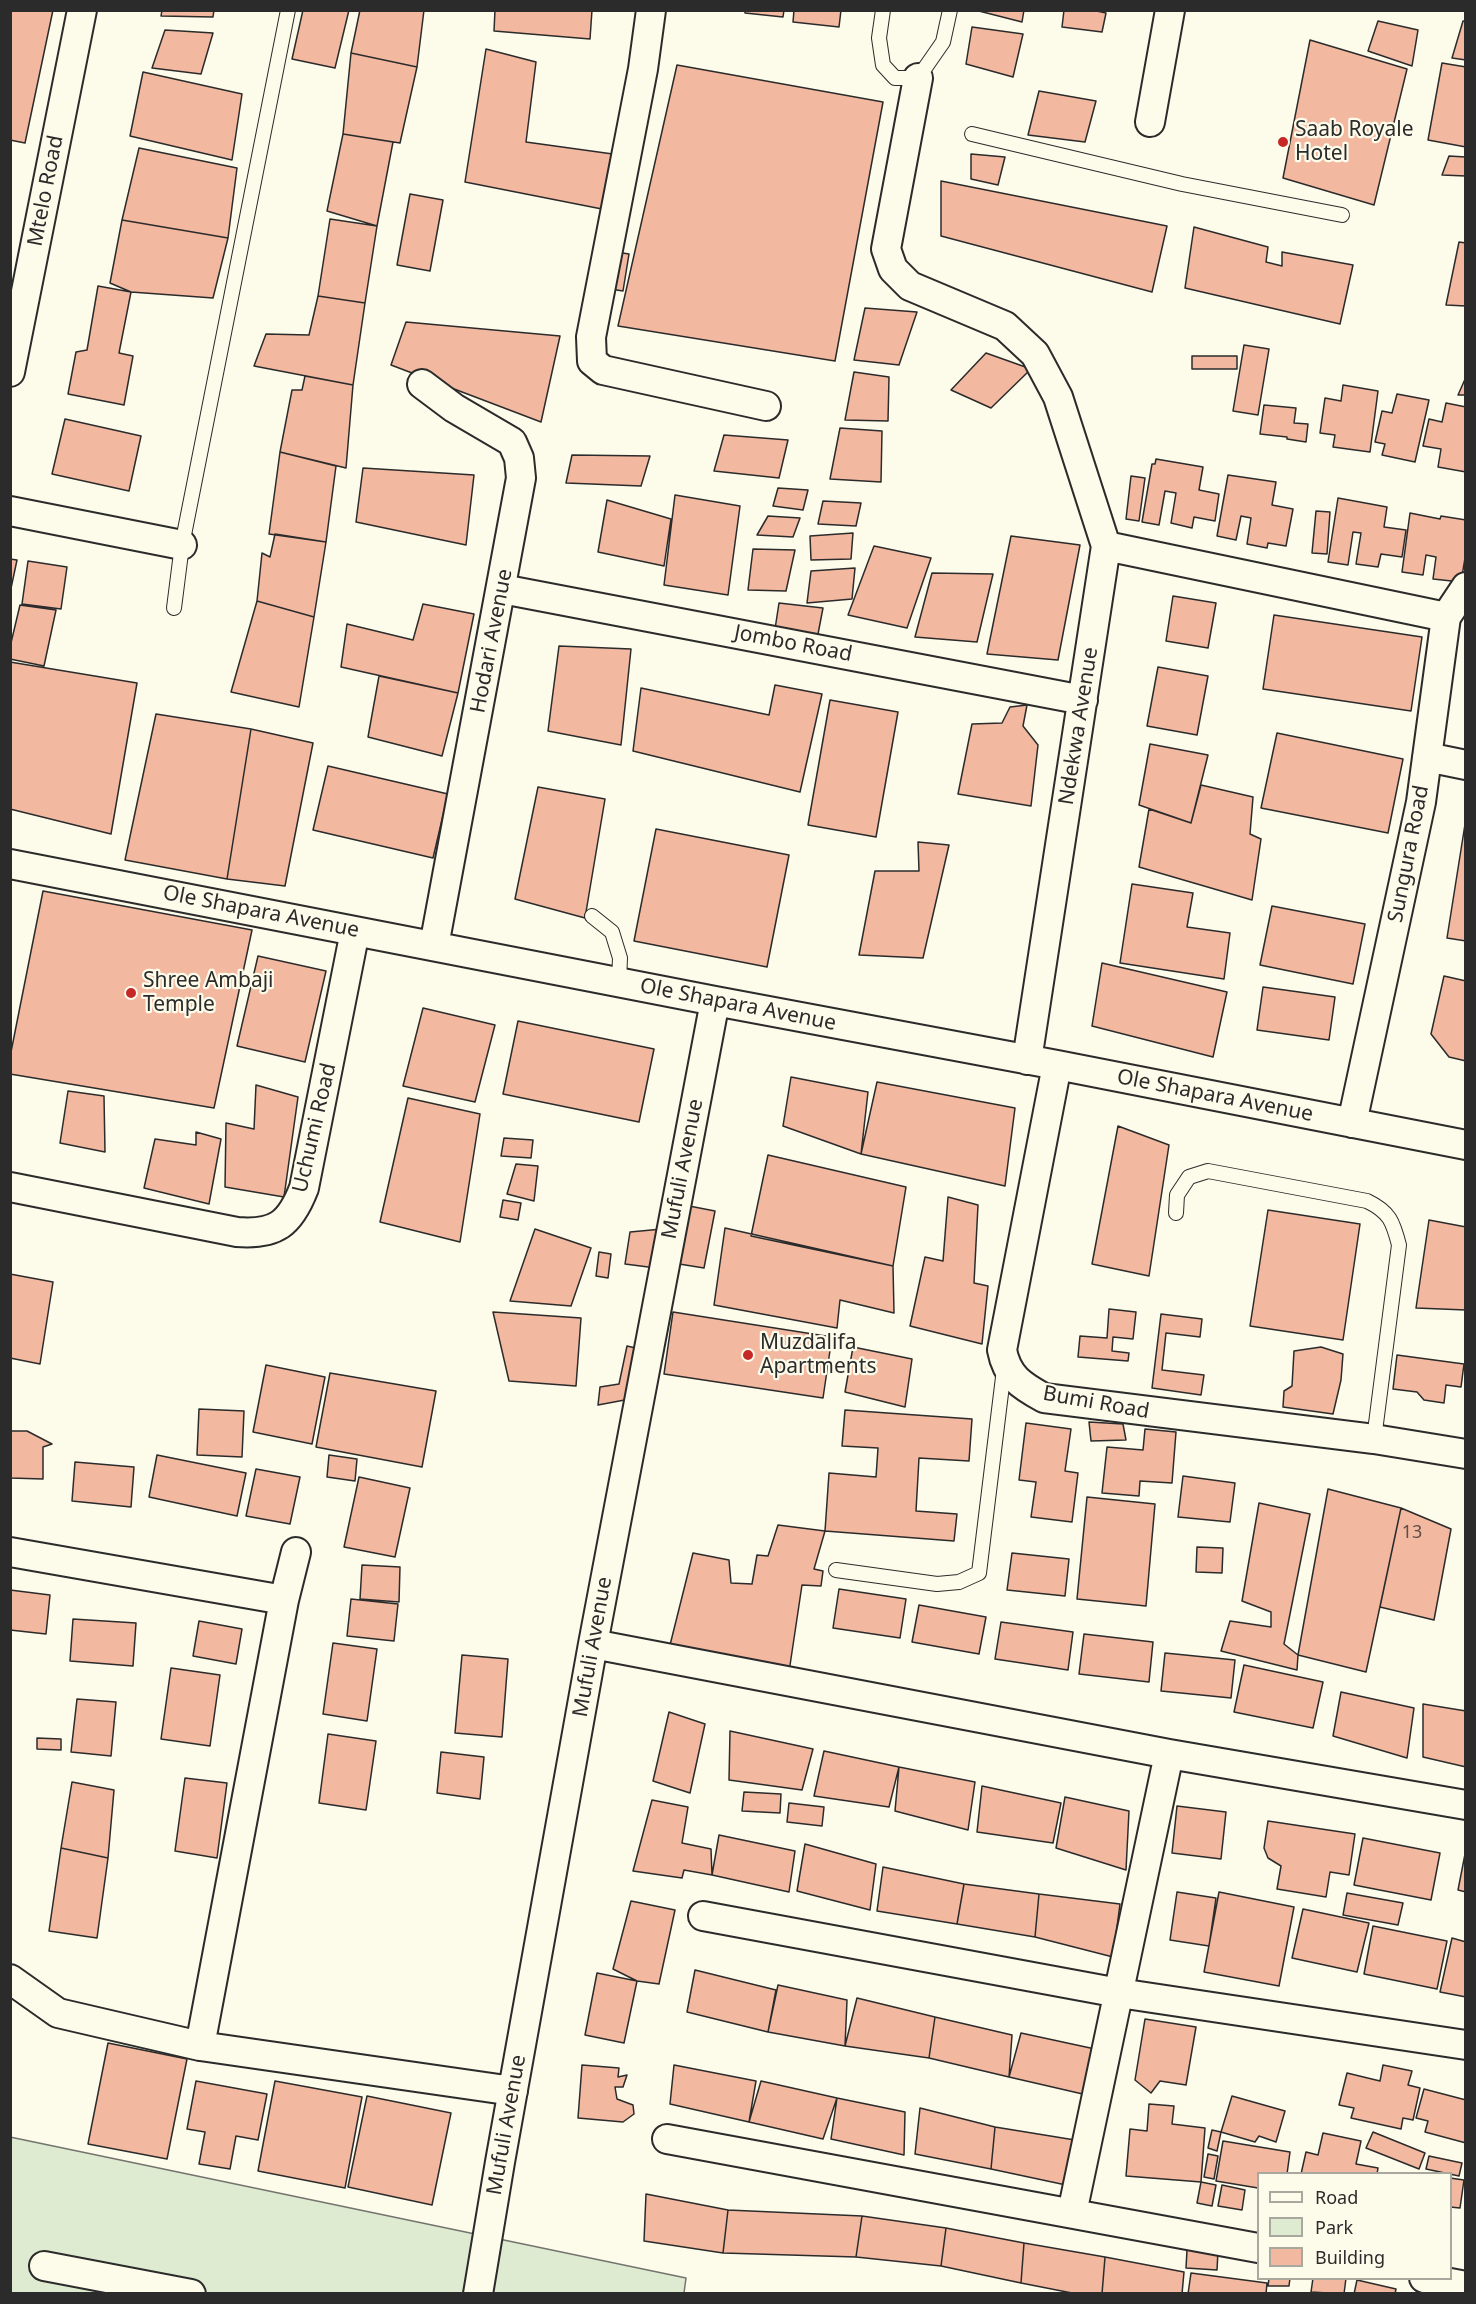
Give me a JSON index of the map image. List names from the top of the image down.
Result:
{
  "streets": {
    "street": [
      "Mtelo Road",
      "Hodari Avenue",
      "Jombo Road",
      "Ndekwa Avenue",
      "Sungura Road",
      "Ole Shapara Avenue",
      "Uchumi Road",
      "Mufuli Avenue",
      "Bumi Road"
    ]
  },
  "crossings": [
    ["Hodari Avenue", "Jombo Road"],
    ["Hodari Avenue", "Ole Shapara Avenue"],
    ["Jombo Road", "Ndekwa Avenue"],
    ["Ndekwa Avenue", "Ole Shapara Avenue"],
    ["Sungura Road", "Ole Shapara Avenue"],
    ["Ole Shapara Avenue", "Uchumi Road"],
    ["Ole Shapara Avenue", "Mufuli Avenue"]
  ],
  "places": ["Saab Royale Hotel", "Shree Ambaji Temple", "Muzdalifa Apartments"],
  "house_numbers": ["13"],
  "legend": ["Road", "Park", "Building"]
}
